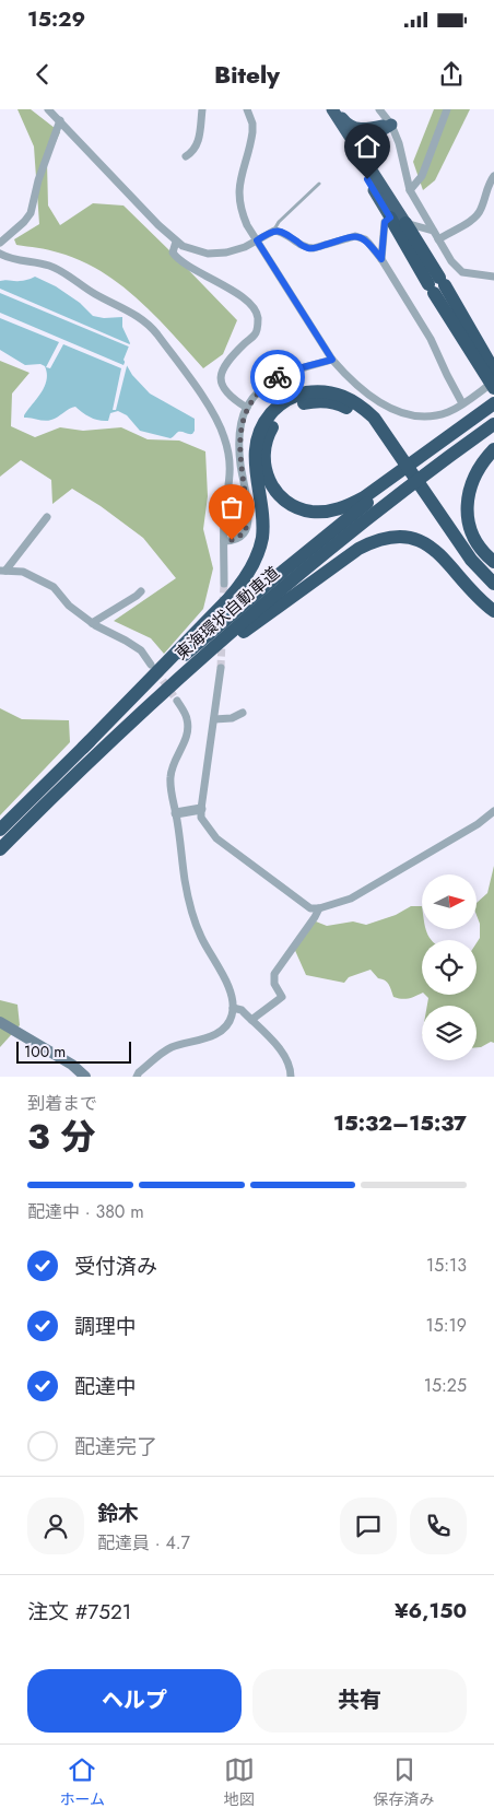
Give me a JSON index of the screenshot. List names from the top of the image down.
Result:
{
  "streets": {
    "highway": ["東海環状自動車道"]
  },
  "scale_bar": "100 m",
  "north": "right",
  "page": {
    "status": "15:29",
    "header": "Bitely",
    "scale": "100 m",
    "heading": ["3 分", "到着まで", "15:32–15:37"],
    "panel": [
      "鈴木",
      "配達員 · 4.7",
      "注文 #7521",
      "¥6,150"
    ],
    "bar": "配達中 · 380 m",
    "list": [
      ["受付済み", "15:13"],
      ["調理中", "15:19"],
      ["配達中", "15:25"],
      "配達完了"
    ],
    "buttons": ["ヘルプ", "共有"],
    "tabs": ["ホーム", "地図", "保存済み"]
  }
}
